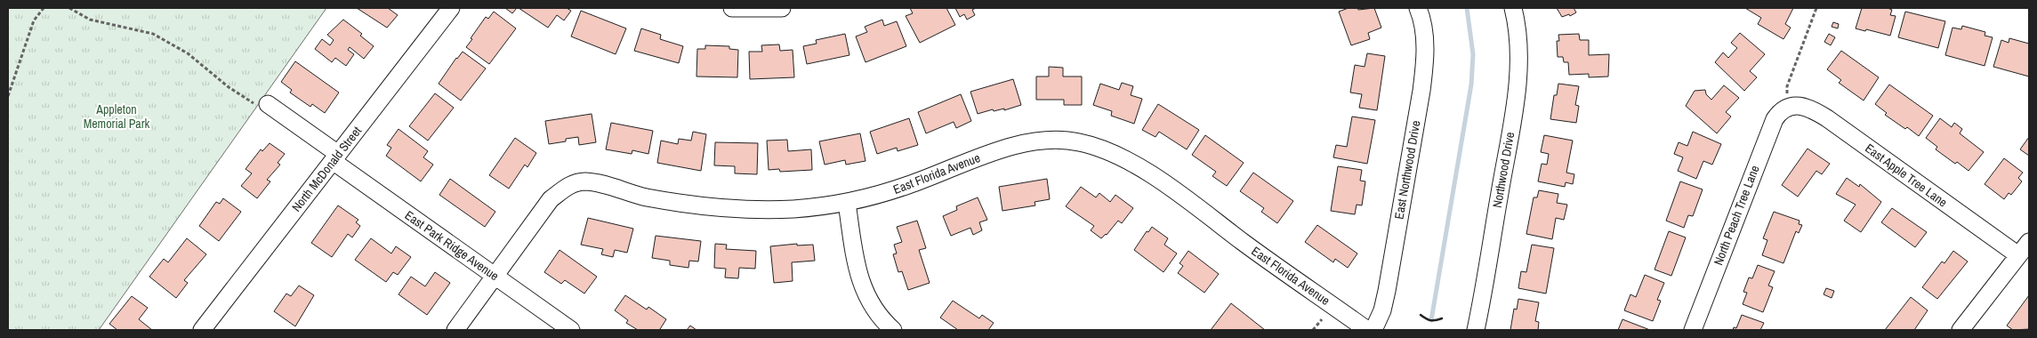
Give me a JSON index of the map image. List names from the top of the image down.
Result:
{
  "streets": {
    "street": [
      "North McDonald Street",
      "East Northwood Drive",
      "Northwood Drive",
      "East Florida Avenue",
      "East Apple Tree Lane",
      "North Peach Tree Lane",
      "East Park Ridge Avenue"
    ]
  },
  "crossings": [
    ["North McDonald Street", "East Park Ridge Avenue"],
    ["East Florida Avenue", "East Park Ridge Avenue"],
    ["East Apple Tree Lane", "North Peach Tree Lane"]
  ],
  "parks": ["Appleton Memorial Park"]
}
